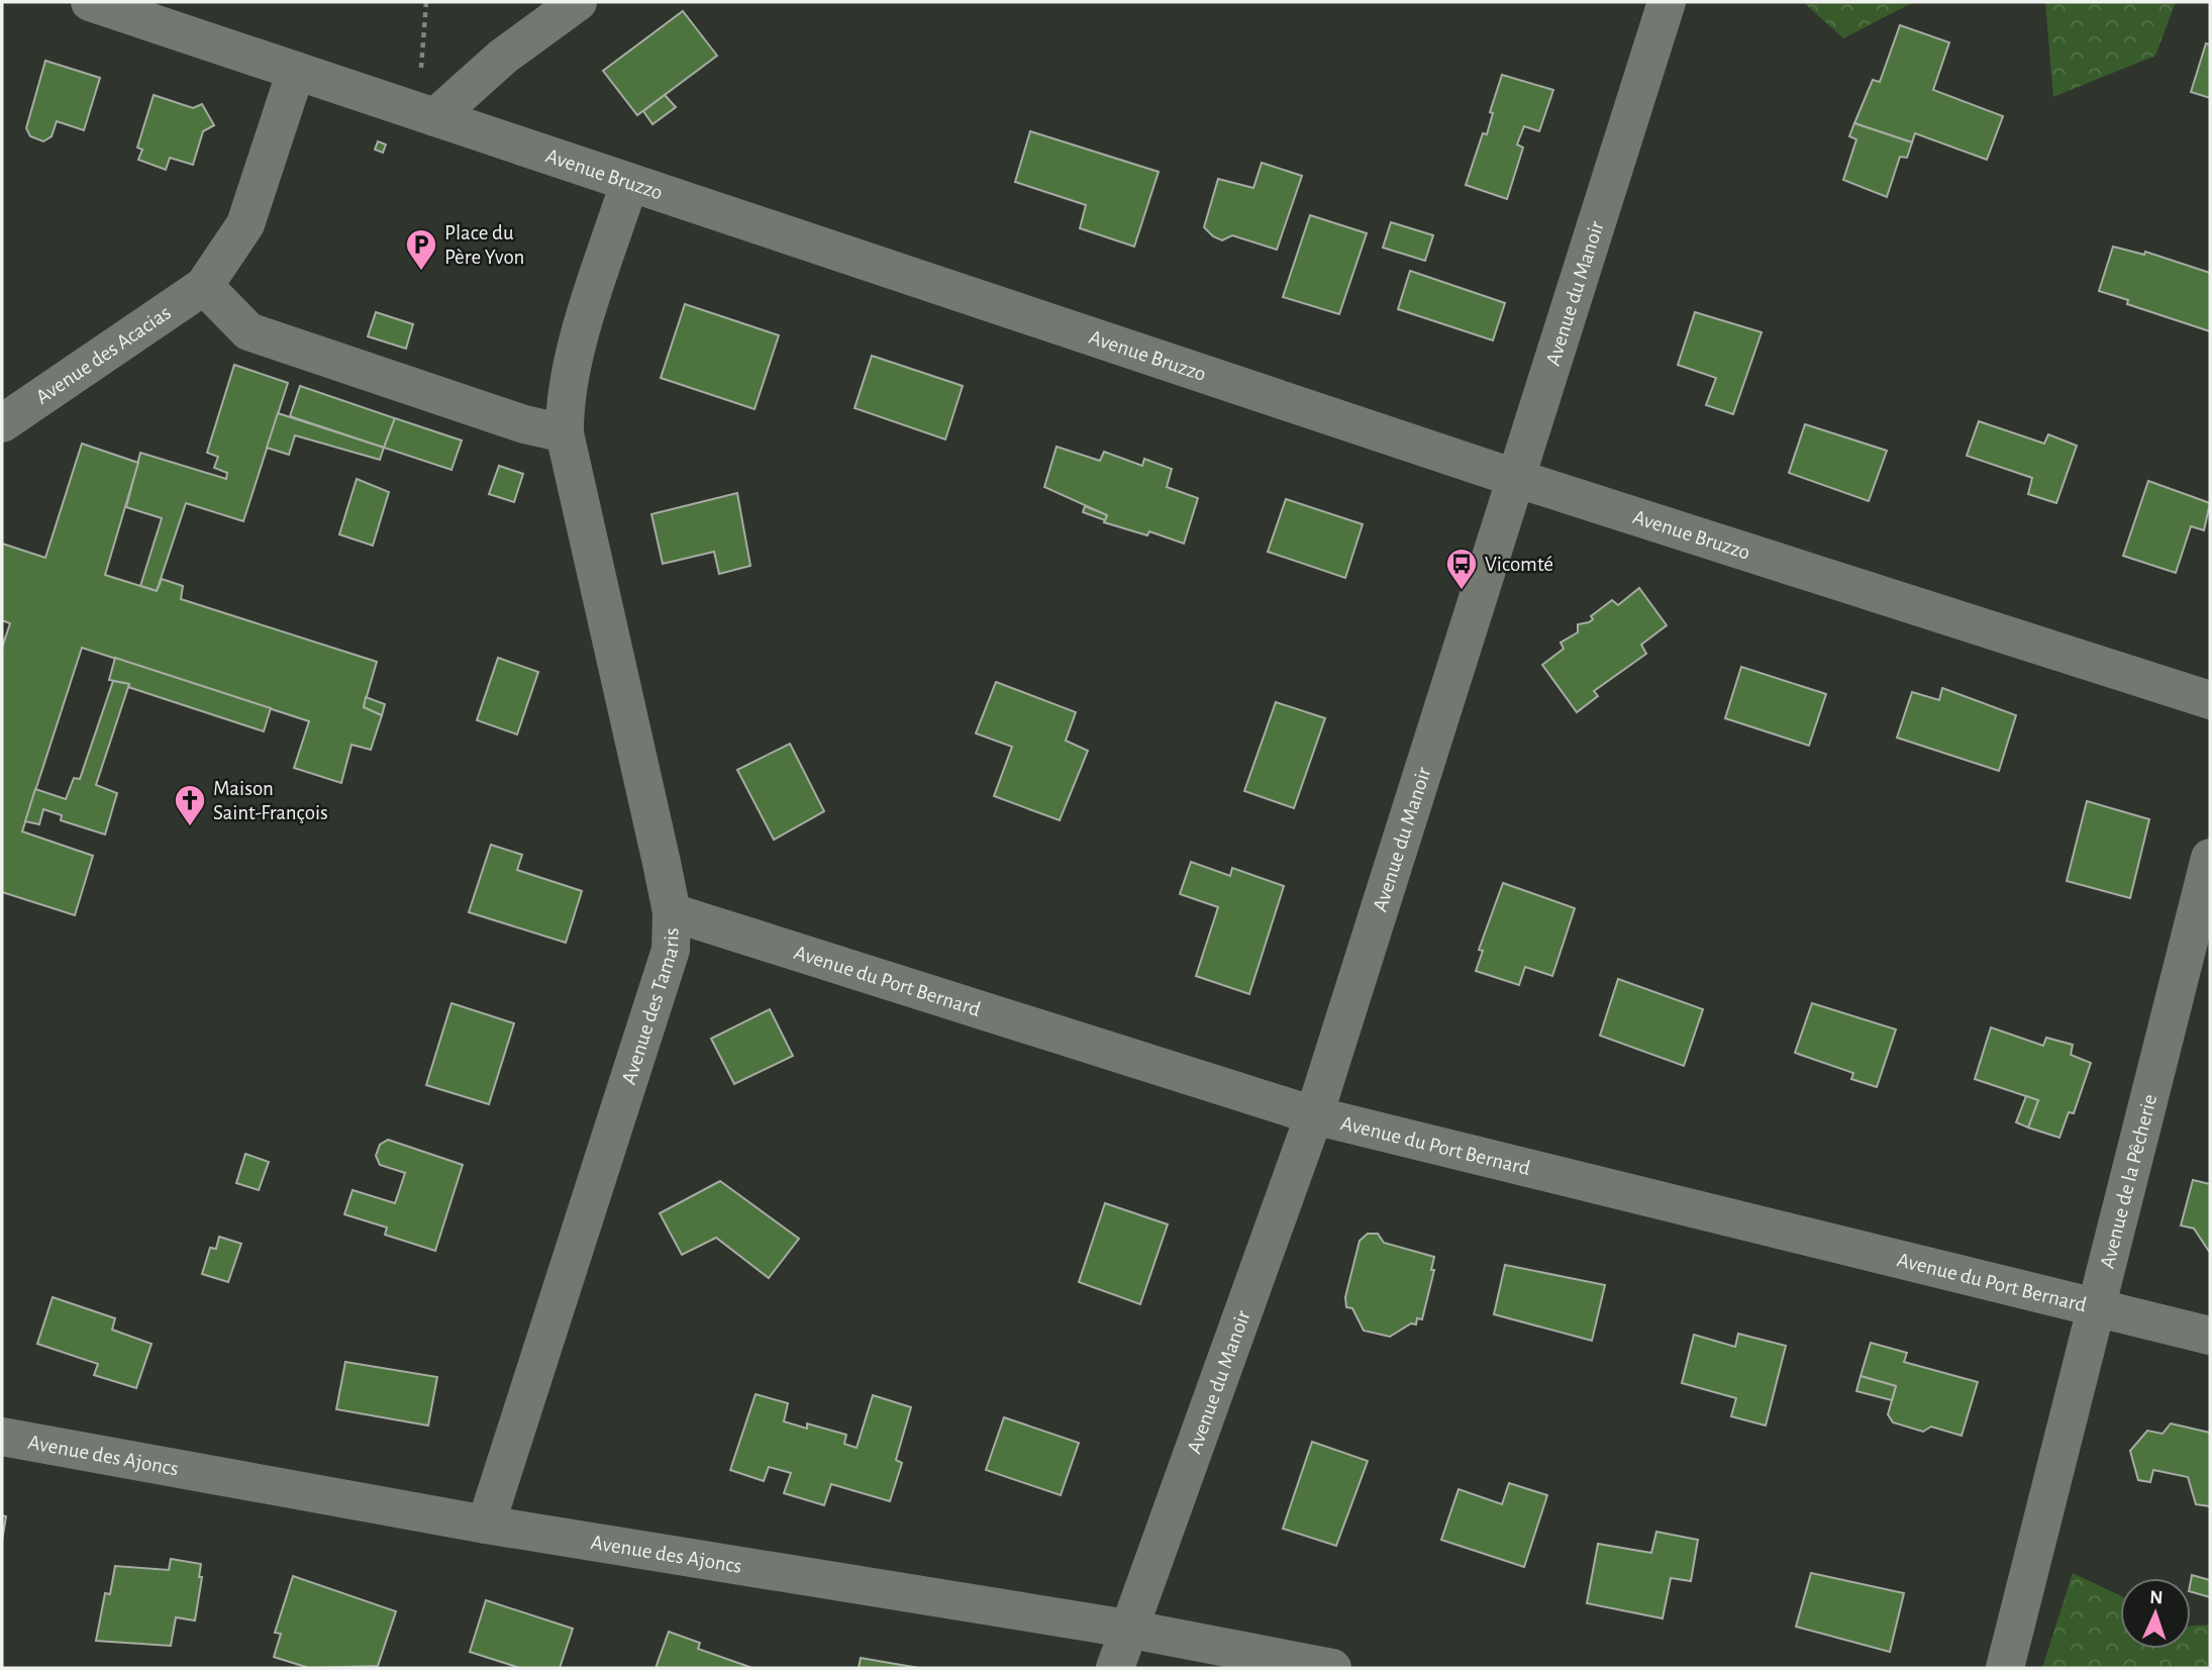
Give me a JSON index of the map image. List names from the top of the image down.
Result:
{
  "streets": {
    "street": [
      "Avenue Bruzzo",
      "Avenue du Manoir",
      "Avenue des Acacias",
      "Avenue du Port Bernard",
      "Avenue des Tamaris",
      "Avenue de la Pêcherie",
      "Avenue des Ajoncs"
    ]
  },
  "crossings": [
    ["Avenue Bruzzo", "Avenue du Manoir"],
    ["Avenue du Manoir", "Avenue du Port Bernard"],
    ["Avenue du Manoir", "Avenue des Ajoncs"],
    ["Avenue du Port Bernard", "Avenue des Tamaris"],
    ["Avenue du Port Bernard", "Avenue de la Pêcherie"],
    ["Avenue des Tamaris", "Avenue des Ajoncs"]
  ],
  "places": {
    "parking": ["Place du Père Yvon"],
    "bus stop": ["Vicomté"],
    "church": ["Maison Saint-François"]
  },
  "north": "top"
}
